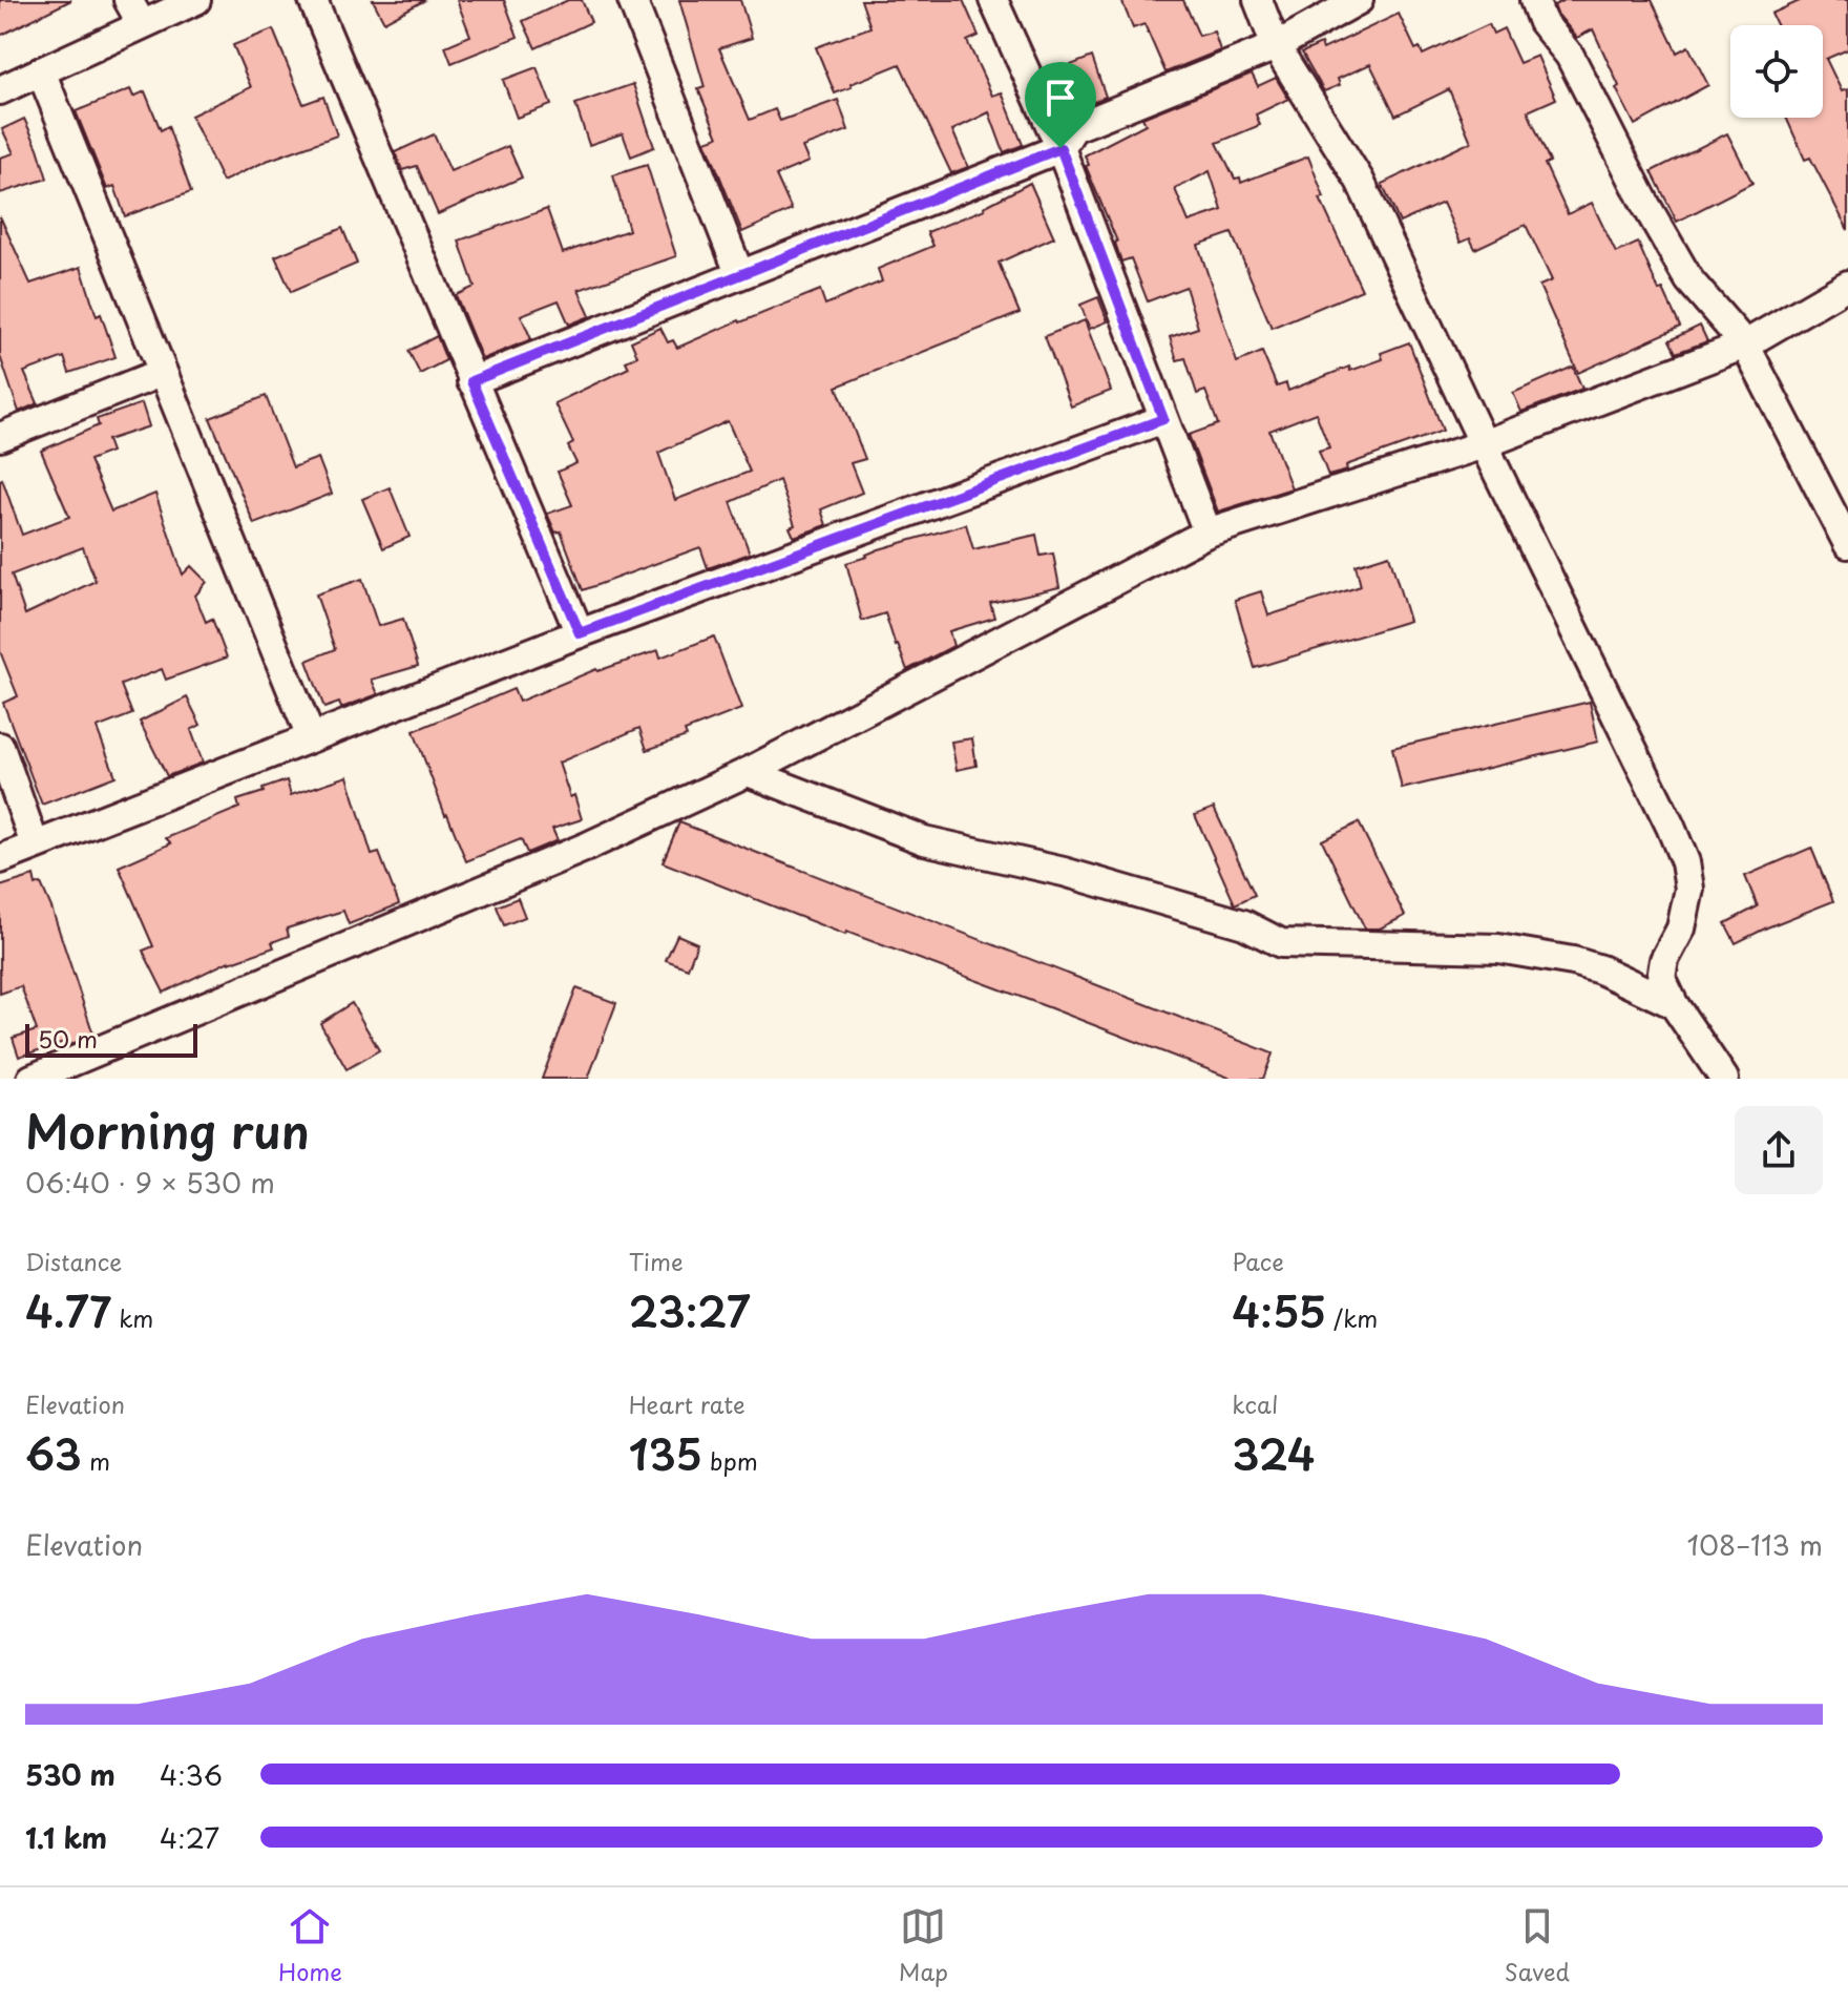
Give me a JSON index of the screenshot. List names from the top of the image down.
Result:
{
  "scale_bar": "50 m",
  "page": {
    "scale": "50 m",
    "heading": ["Morning run", "06:40 · 9 × 530 m"],
    "stats": [
      ["Distance", "4.77 km"],
      ["Time", "23:27"],
      ["Pace", "4:55 /km"],
      ["Elevation", "63 m"],
      ["Heart rate", "135 bpm"],
      ["kcal", "324"]
    ],
    "chart": ["Elevation", "108–113 m"],
    "list": [
      {
        "name": "530 m",
        "note": "4:36"
      },
      {
        "name": "1.1 km",
        "note": "4:27"
      }
    ],
    "tabs": ["Home", "Map", "Saved"]
  }
}
